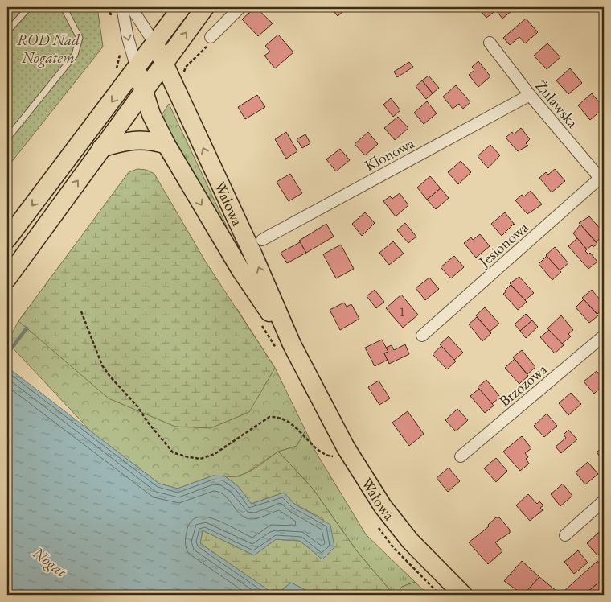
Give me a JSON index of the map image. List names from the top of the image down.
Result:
{
  "streets": {
    "main road": ["Wałowa"],
    "street": [
      "Żuławska",
      "Klonowa",
      "Jesionowa",
      "Brzozowa"
    ]
  },
  "crossings": [
    ["Żuławska", "Klonowa"],
    ["Żuławska", "Jesionowa"]
  ],
  "water": ["Nogat"],
  "parks": ["ROD Nad Nogatem"],
  "house_numbers": ["1"]
}
